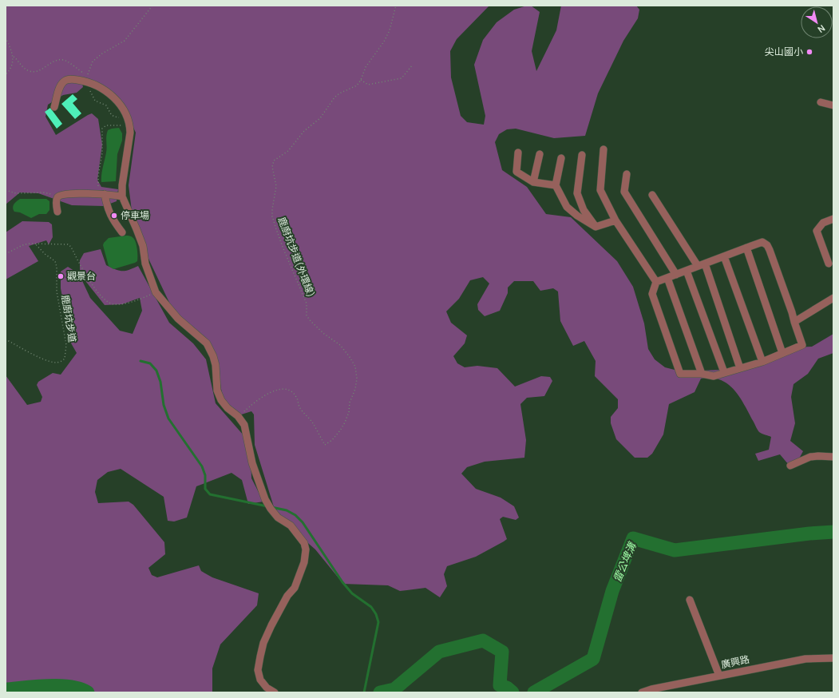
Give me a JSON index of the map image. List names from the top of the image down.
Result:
{
  "streets": {
    "street": ["廣興路"],
    "path": ["鹿廚坑步道(外環線)", "鹿廚坑步道"]
  },
  "water": ["雷公埤溝"],
  "places": ["尖山國小", "停車場", "觀景台"],
  "north": "bottom right"
}
